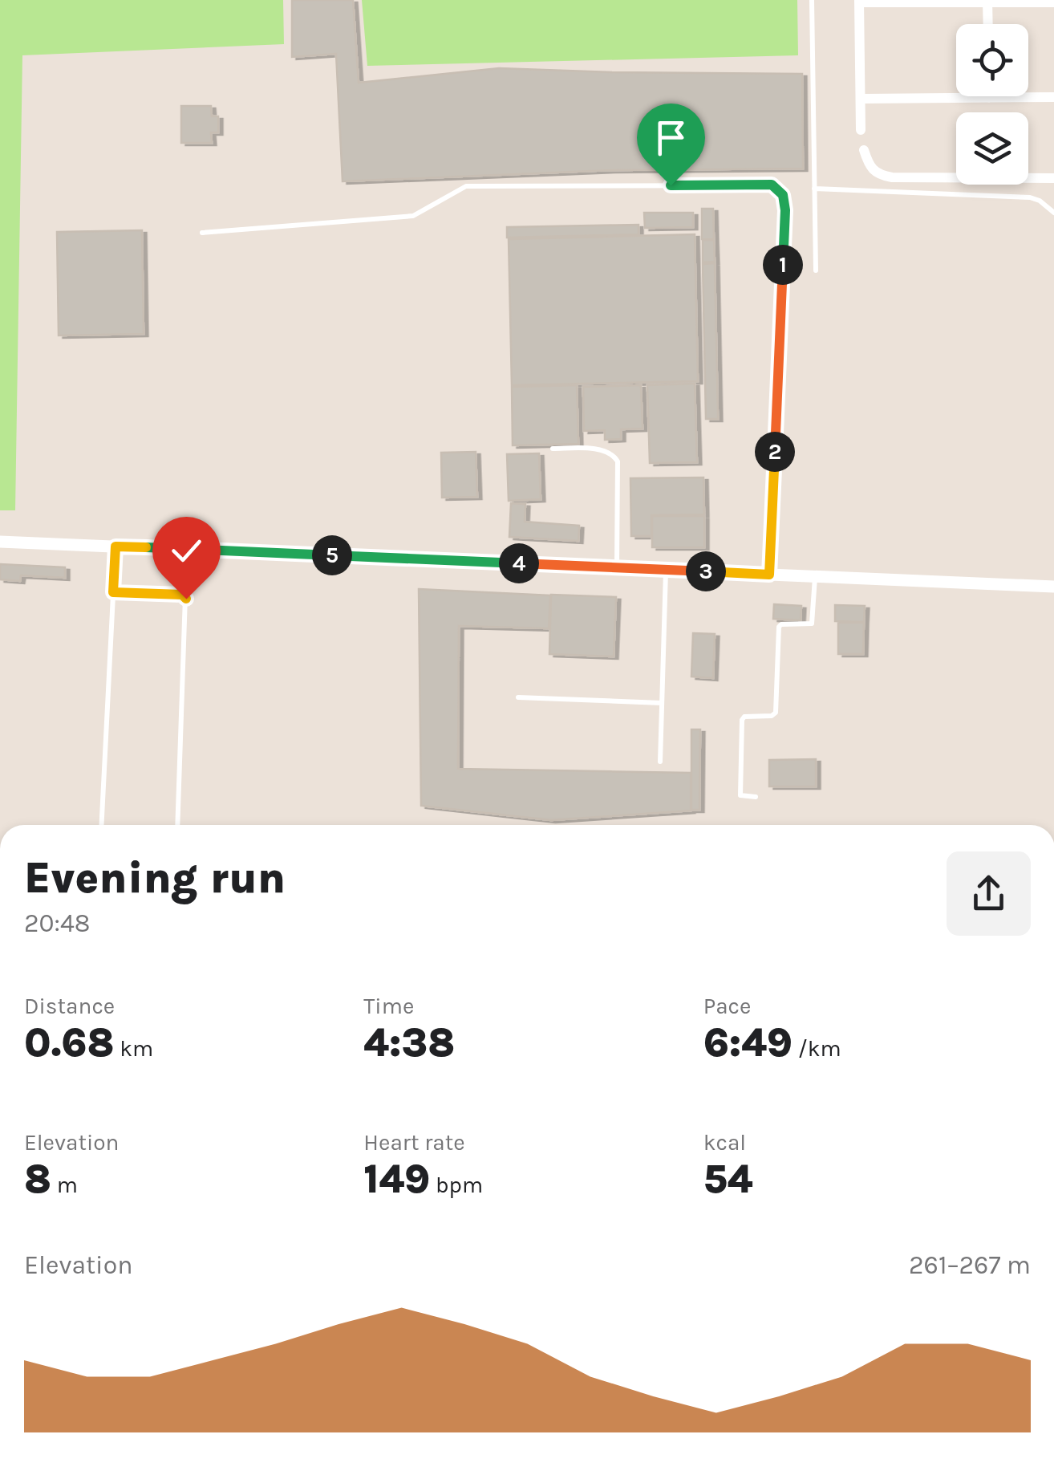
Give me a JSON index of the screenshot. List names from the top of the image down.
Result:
{
  "page": {
    "pins": [
      "1",
      "2",
      "5",
      "4",
      "3"
    ],
    "heading": ["Evening run", "20:48"],
    "stats": [
      ["Distance", "0.68 km"],
      ["Time", "4:38"],
      ["Pace", "6:49 /km"],
      ["Elevation", "8 m"],
      ["Heart rate", "149 bpm"],
      ["kcal", "54"]
    ],
    "chart": ["Elevation", "261–267 m"]
  }
}
